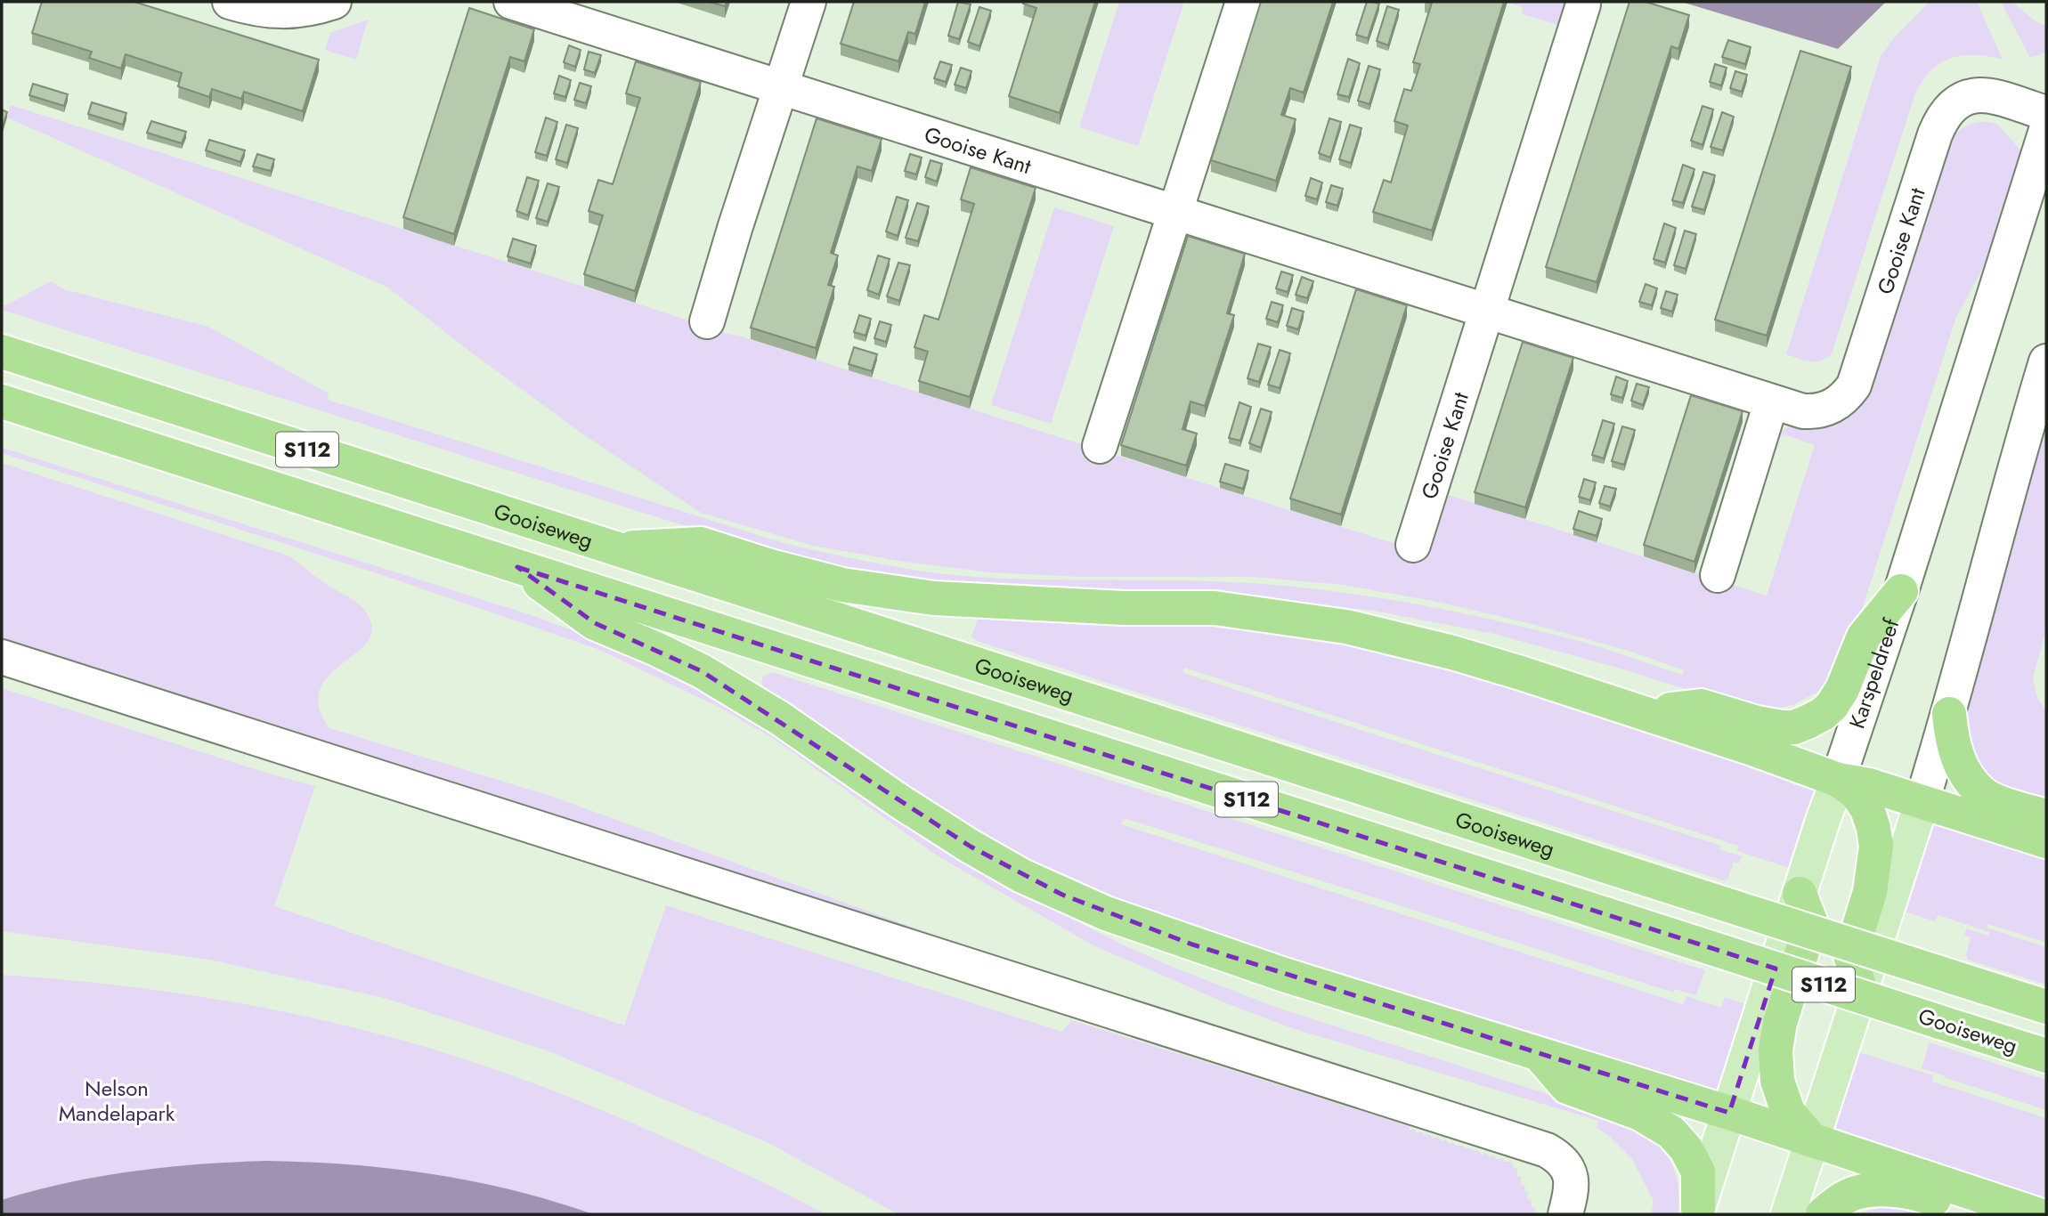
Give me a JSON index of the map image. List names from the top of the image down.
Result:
{
  "streets": {
    "highway": ["S112", "Gooiseweg"],
    "main road": ["Karspeldreef"],
    "street": ["Gooise Kant"]
  },
  "parks": ["Nelson Mandelapark"]
}
